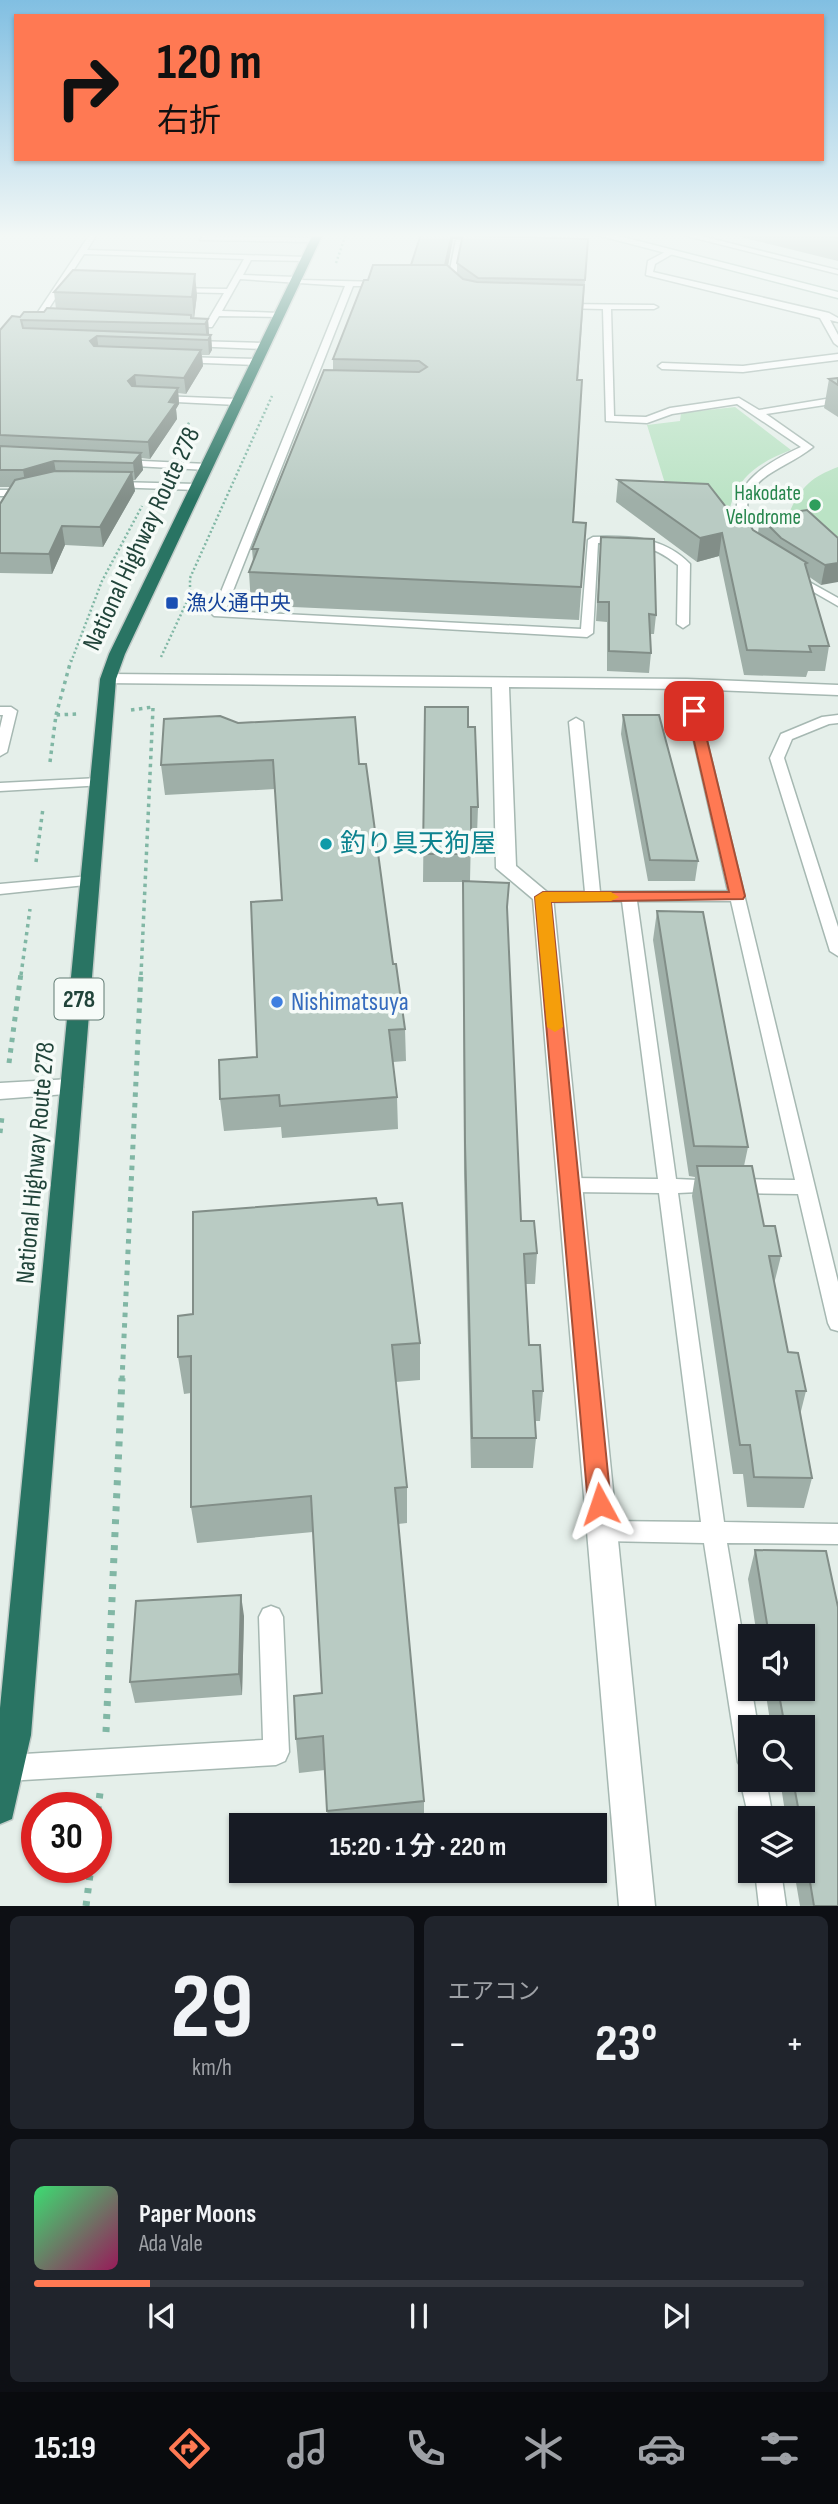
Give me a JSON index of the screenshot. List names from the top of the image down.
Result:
{
  "streets": {
    "highway": ["National Highway Route 278", "278"]
  },
  "places": {
    "other": ["Hakodate Velodrome", "釣り具天狗屋", "Nishimatsuya"],
    "transit": ["漁火通中央"]
  },
  "page": {
    "turn": ["120 m", "右折"],
    "limit": "30",
    "trip": "15:20 · 1 分 · 220 m",
    "tile": [
      ["29", "km/h"],
      "エアコン"
    ],
    "heat": ["−", "23°", "+"],
    "song": ["Paper Moons", "Ada Vale"],
    "tabs": "15:19"
  }
}
